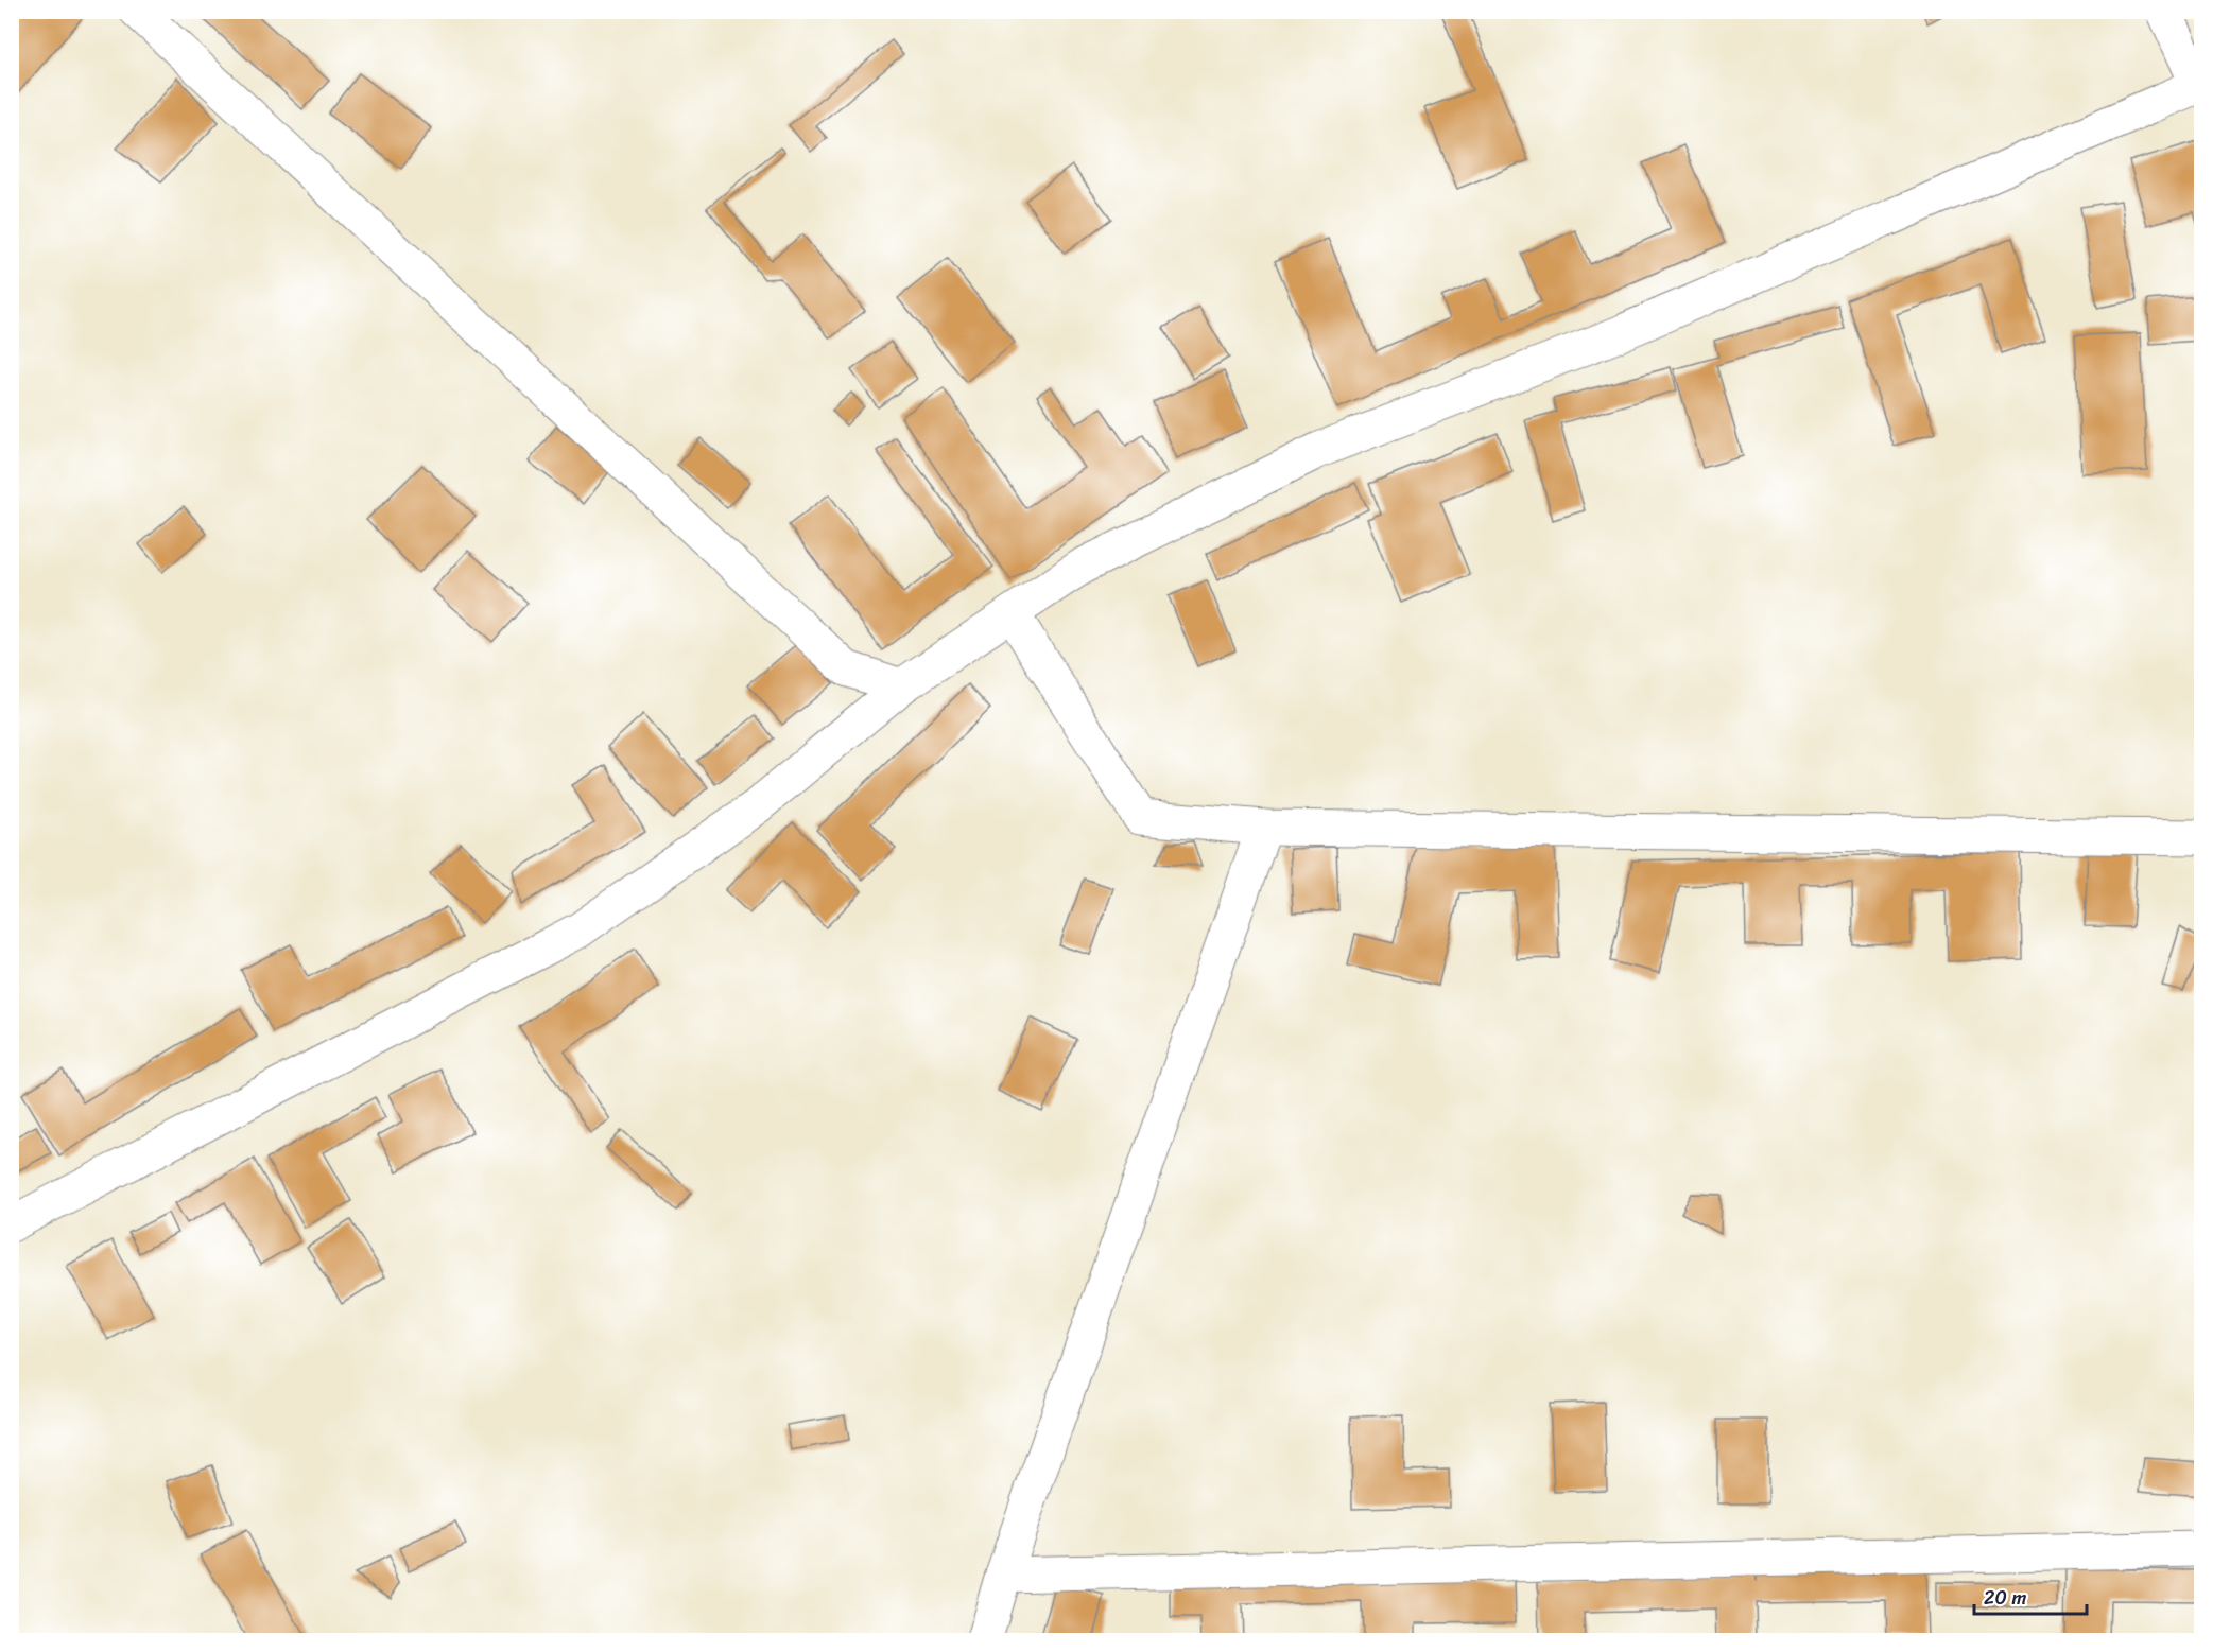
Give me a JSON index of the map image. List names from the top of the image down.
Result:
{
  "scale_bar": "20 m"
}
